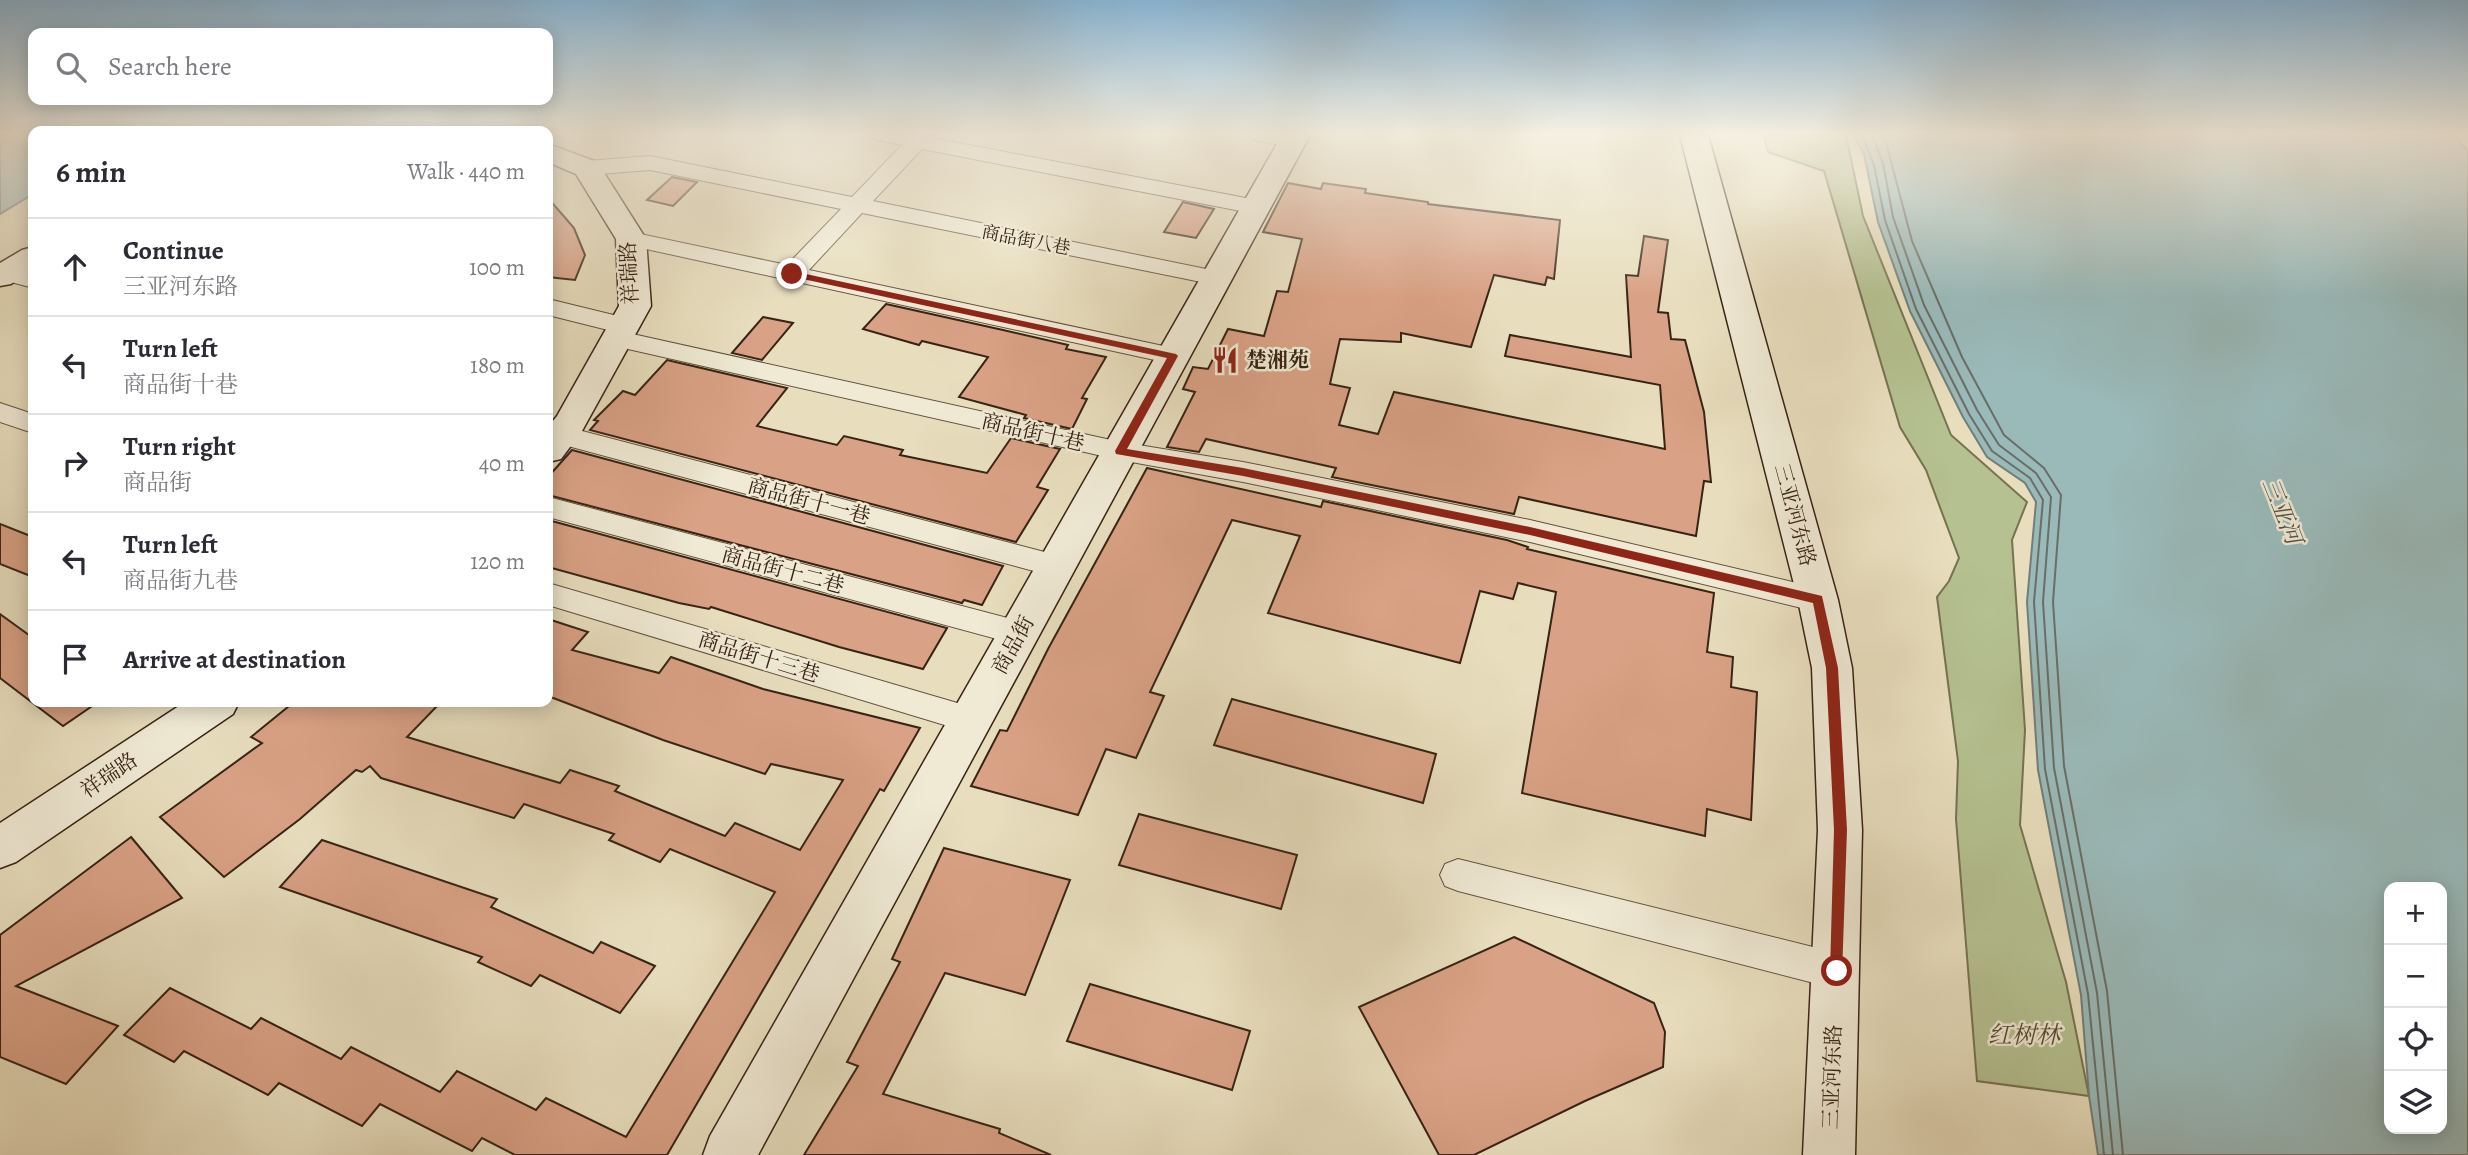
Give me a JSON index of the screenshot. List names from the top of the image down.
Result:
{
  "streets": {
    "street": [
      "商品街八巷",
      "祥瑞路",
      "商品街十巷",
      "商品街十一巷",
      "三亚河东路",
      "商品街十二巷",
      "商品街",
      "商品街十三巷"
    ]
  },
  "crossings": [
    ["商品街八巷", "商品街"],
    ["祥瑞路", "商品街十巷"],
    ["祥瑞路", "商品街十一巷"],
    ["商品街十巷", "三亚河东路"],
    ["商品街十巷", "商品街"],
    ["商品街十一巷", "商品街"],
    ["商品街十二巷", "商品街"],
    ["商品街", "商品街十三巷"]
  ],
  "water": ["三亚河"],
  "parks": ["红树林"],
  "places": {
    "restaurant": ["楚湘苑"]
  },
  "page": {
    "search": "Search here",
    "heading": ["6 min", "Walk · 440 m"],
    "list": [
      ["Continue", "三亚河东路", "100 m"],
      ["Turn left", "商品街十巷", "180 m"],
      ["Turn right", "商品街", "40 m"],
      ["Turn left", "商品街九巷", "120 m"],
      "Arrive at destination"
    ],
    "map_buttons": ["+", "−"]
  }
}
